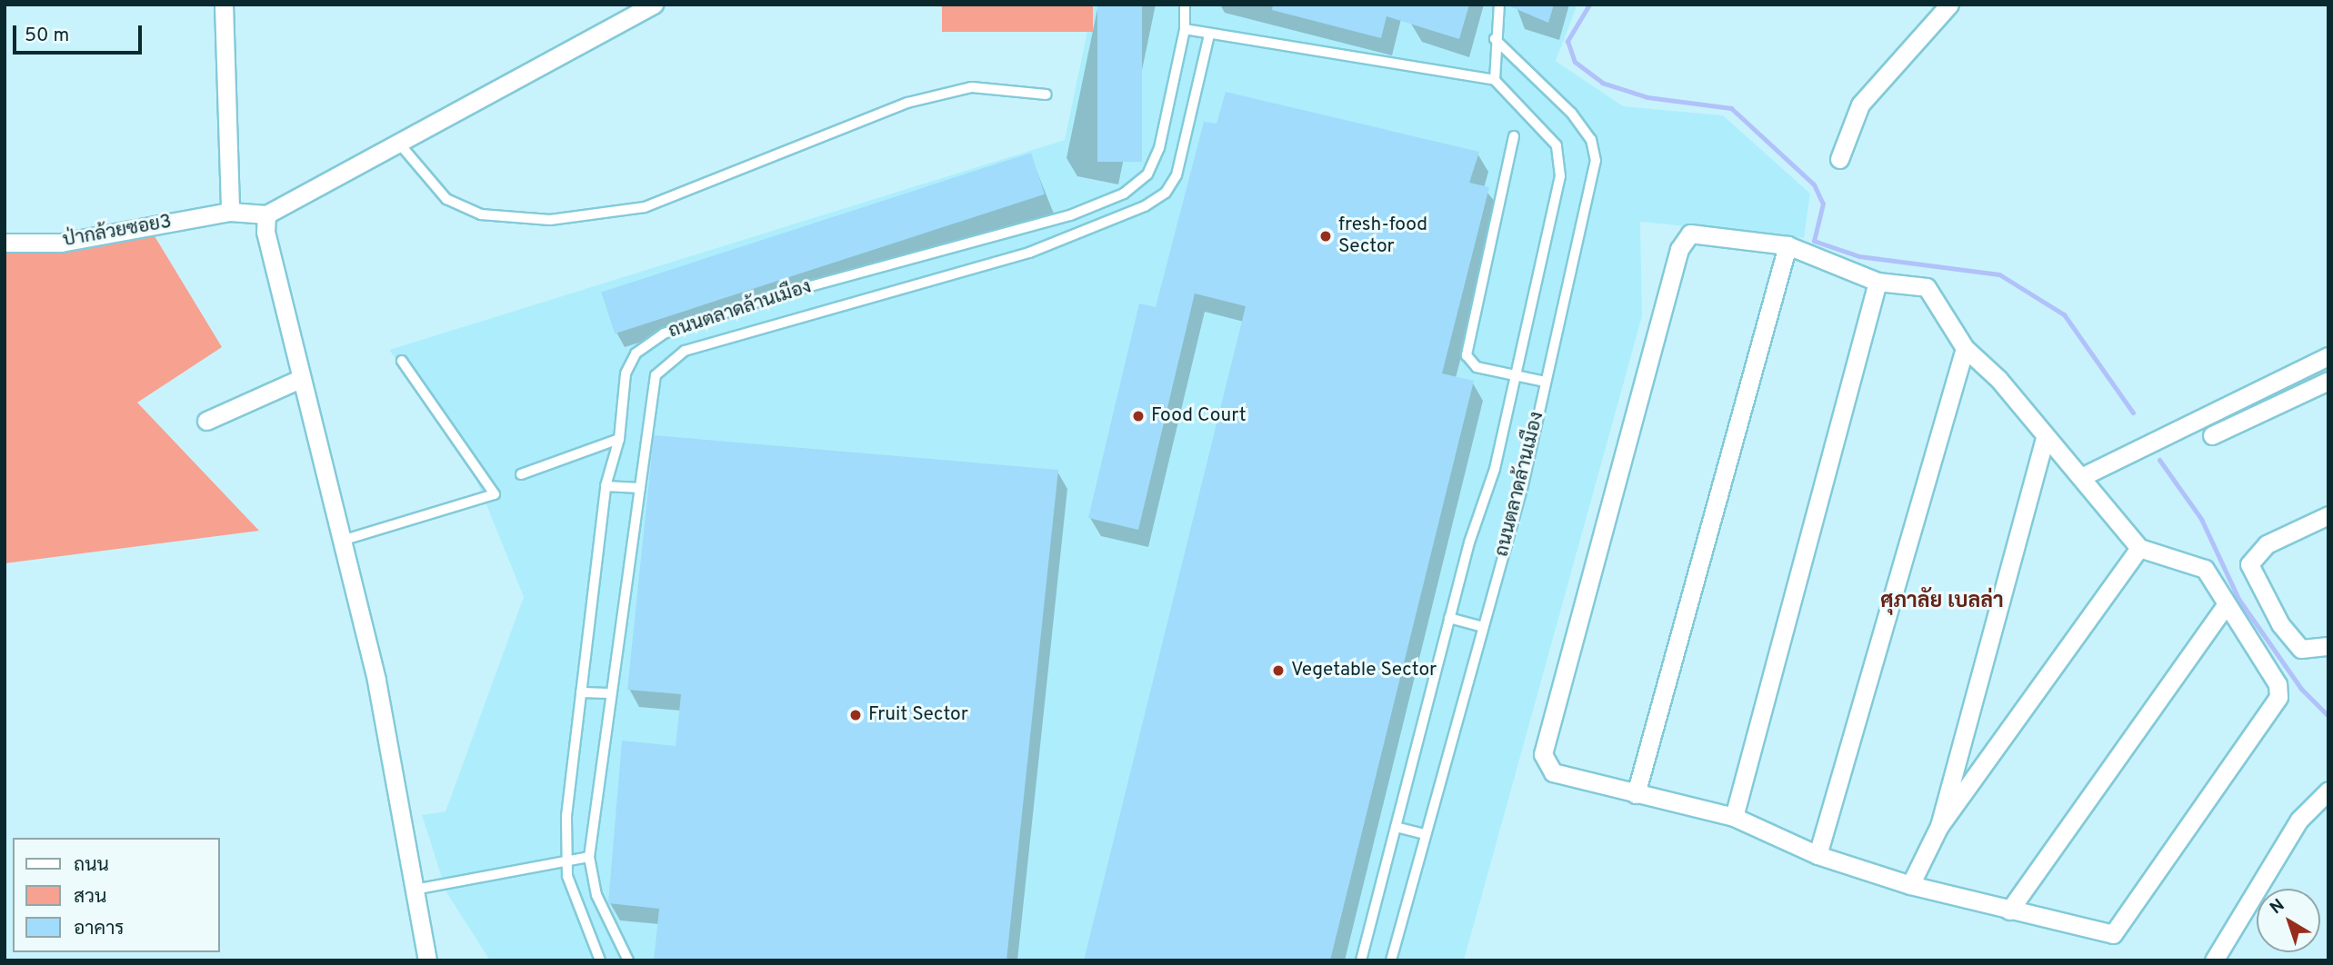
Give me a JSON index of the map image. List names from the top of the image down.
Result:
{
  "streets": {
    "street": ["ป่ากล้วยซอย3"],
    "lane": ["ถนนตลาดล้านเมือง"]
  },
  "districts": ["ศุภาลัย เบลล่า"],
  "places": [
    "fresh-food Sector",
    "Food Court",
    "Vegetable Sector",
    "Fruit Sector"
  ],
  "legend": ["ถนน", "สวน", "อาคาร"],
  "scale_bar": "50 m",
  "north": "top left"
}
